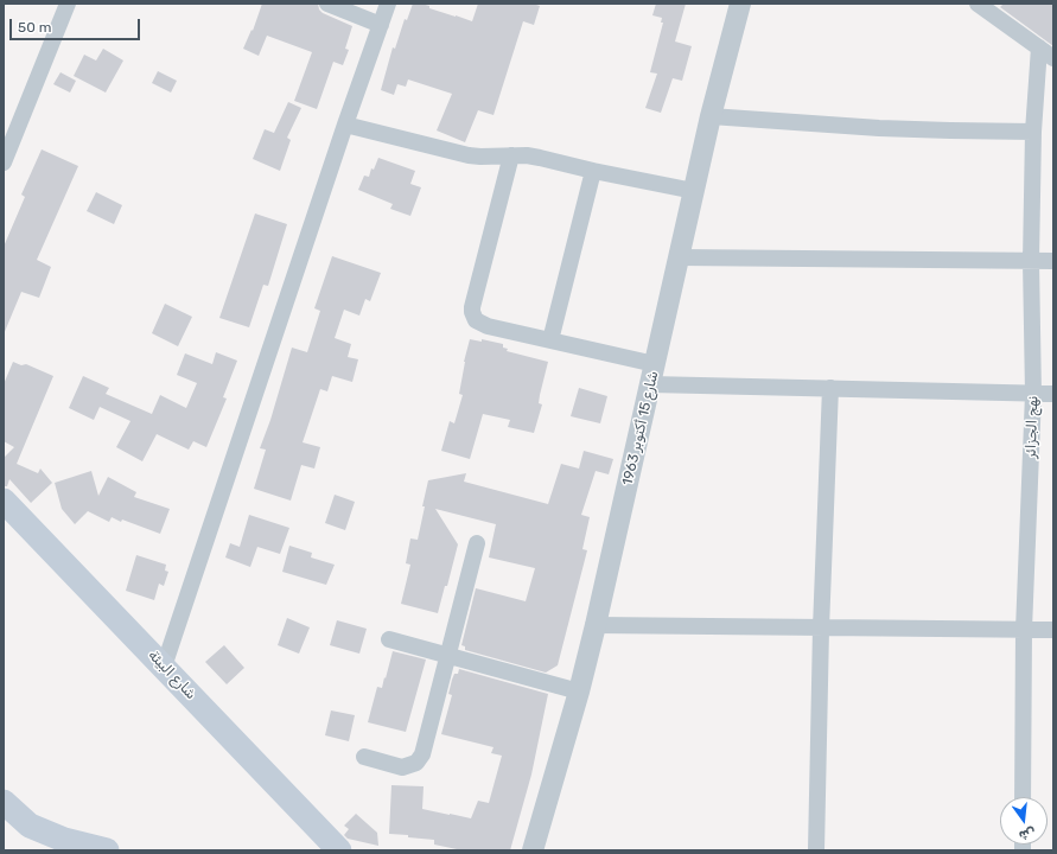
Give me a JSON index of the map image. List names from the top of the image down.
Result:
{
  "streets": {
    "main road": ["شارع البيئة"],
    "street": ["نهج الجزائر", "شارع 15 أكتوبر 1963"]
  },
  "scale_bar": "50 m",
  "north": "bottom"
}
